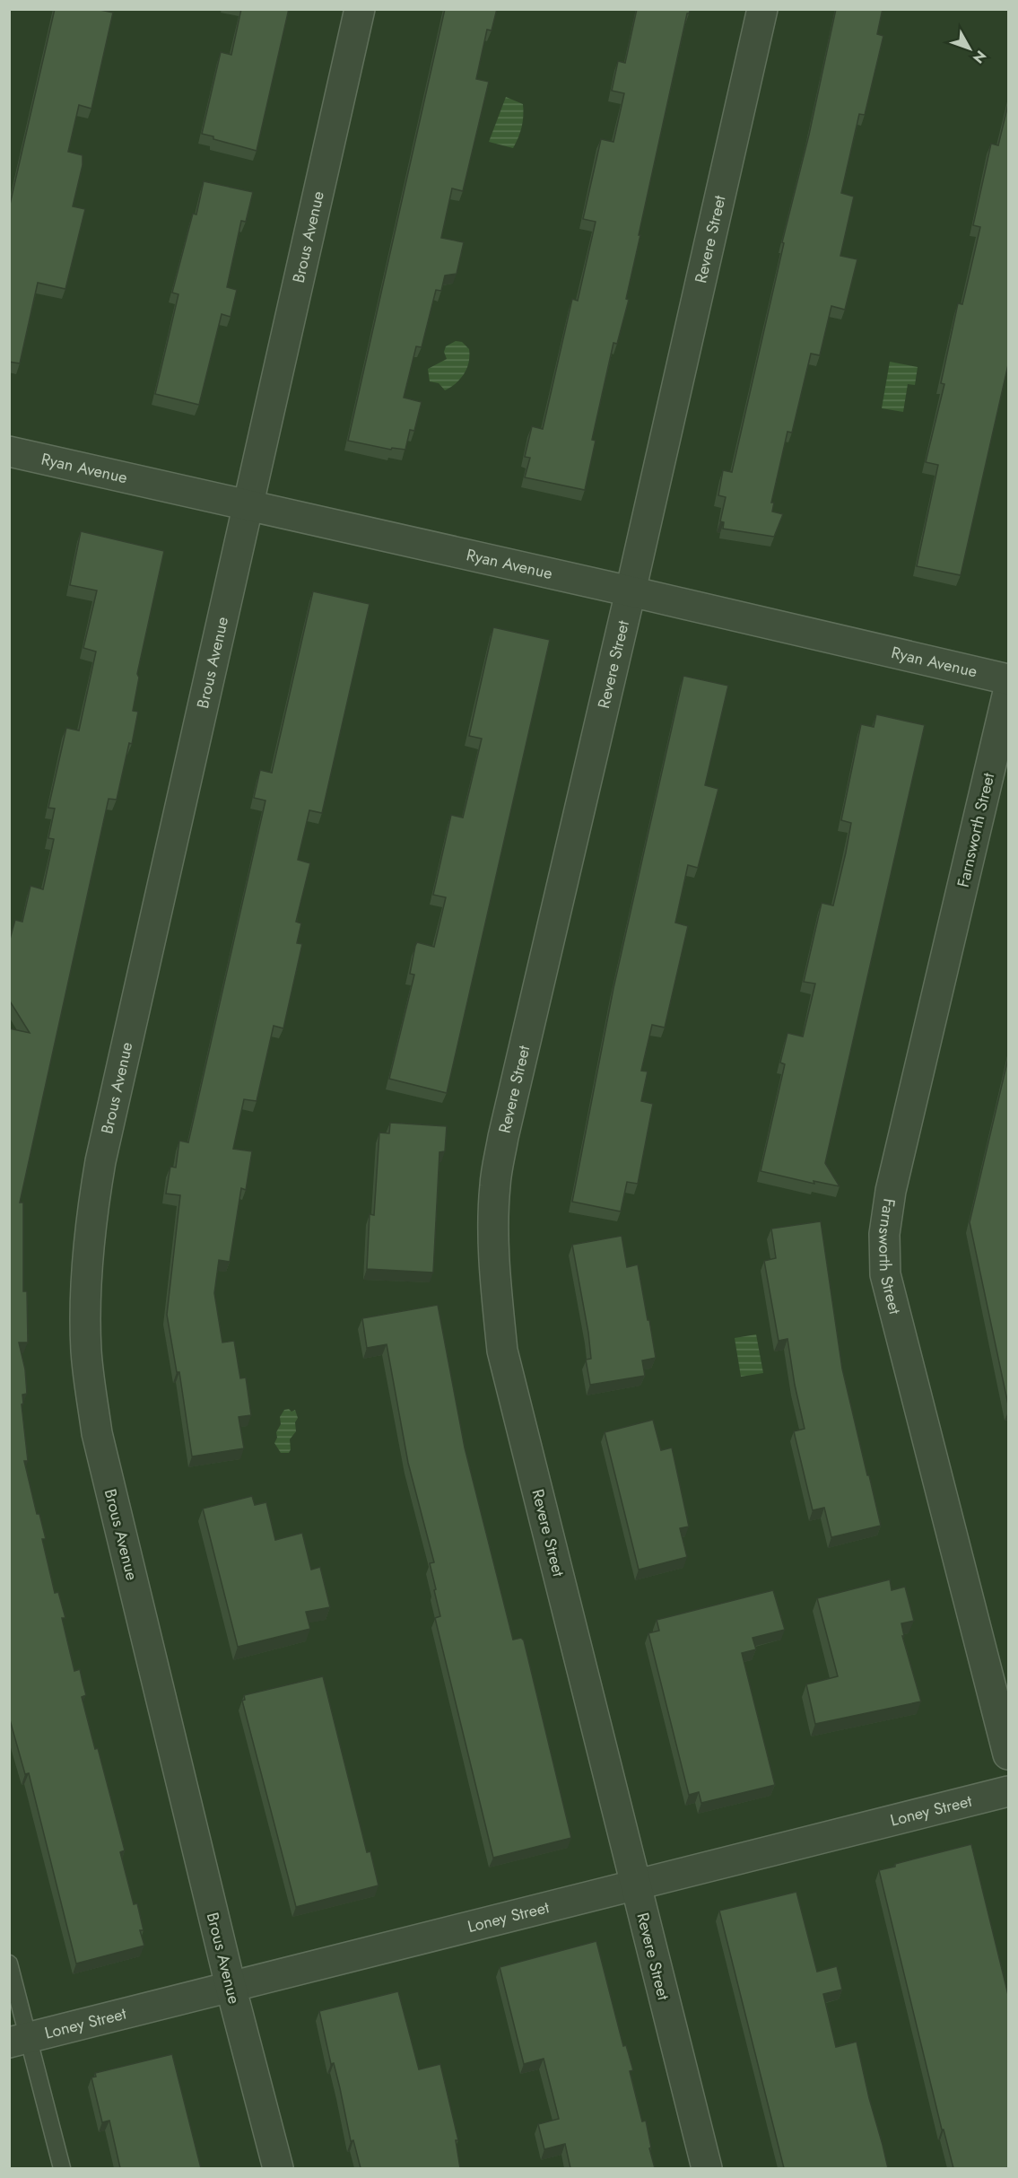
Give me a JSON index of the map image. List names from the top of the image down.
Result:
{
  "streets": {
    "street": [
      "Brous Avenue",
      "Revere Street",
      "Ryan Avenue",
      "Farnsworth Street",
      "Loney Street"
    ]
  },
  "crossings": [
    ["Brous Avenue", "Ryan Avenue"],
    ["Brous Avenue", "Loney Street"],
    ["Revere Street", "Ryan Avenue"],
    ["Revere Street", "Loney Street"]
  ],
  "north": "bottom right"
}
